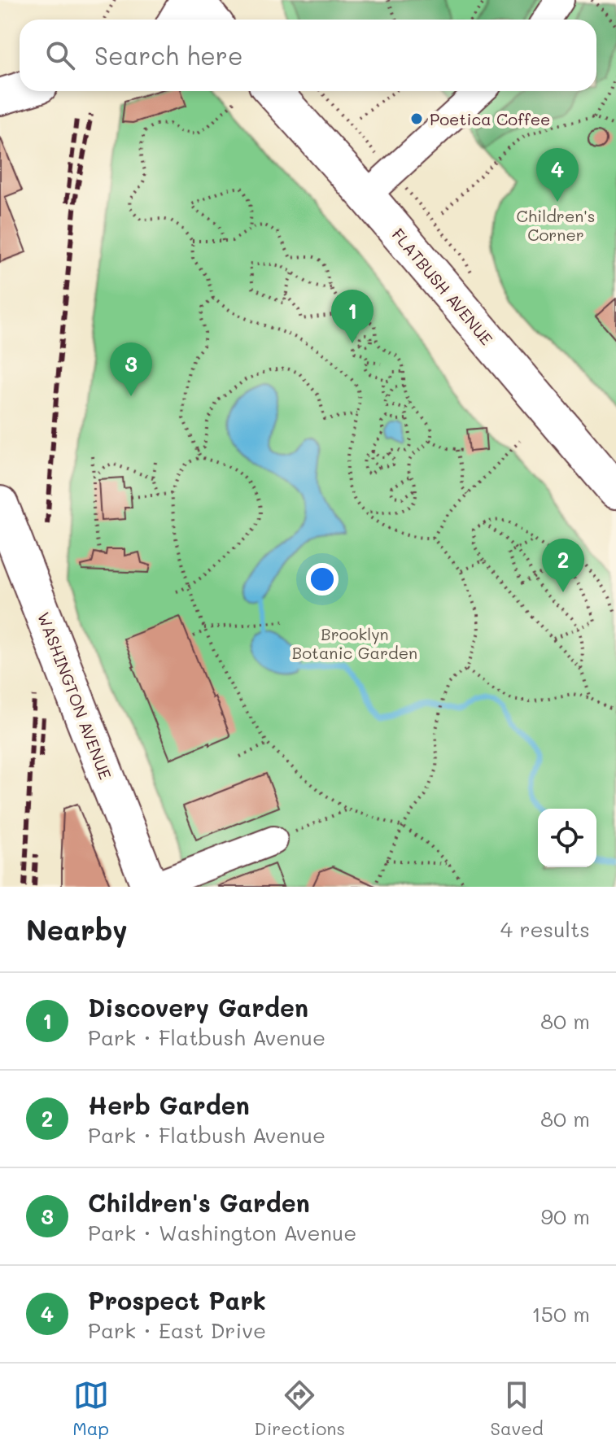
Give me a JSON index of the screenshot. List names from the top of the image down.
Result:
{
  "streets": {
    "main road": ["FLATBUSH AVENUE", "WASHINGTON AVENUE"]
  },
  "parks": ["Children's Corner", "Brooklyn Botanic Garden"],
  "places": ["Poetica Coffee"],
  "page": {
    "search": "Search here",
    "pins": [
      "4",
      "1",
      "3",
      "2"
    ],
    "heading": ["Nearby", "4 results"],
    "list": [
      {
        "mark": "1",
        "name": "Discovery Garden",
        "note": "Park · Flatbush Avenue",
        "value": "80 m"
      },
      {
        "mark": "2",
        "name": "Herb Garden",
        "note": "Park · Flatbush Avenue",
        "value": "80 m"
      },
      {
        "mark": "3",
        "name": "Children's Garden",
        "note": "Park · Washington Avenue",
        "value": "90 m"
      },
      {
        "mark": "4",
        "name": "Prospect Park",
        "note": "Park · East Drive",
        "value": "150 m"
      }
    ],
    "nav": ["Map", "Directions", "Saved"]
  }
}
